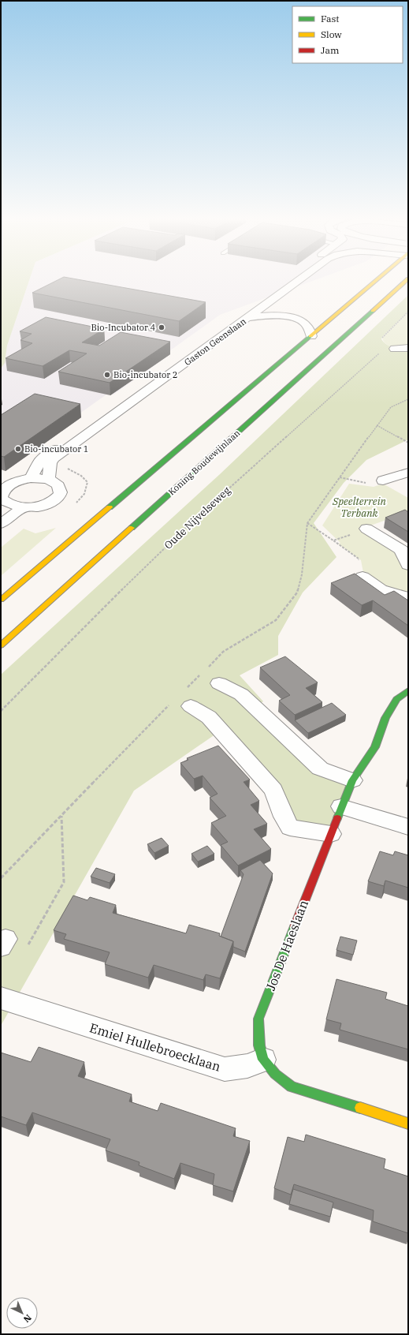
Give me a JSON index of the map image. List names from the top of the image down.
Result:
{
  "streets": {
    "main road": ["Koning Boudewijnlaan", "Jos De Haeslaan"],
    "street": ["Gaston Geenslaan", "Emiel Hullebroecklaan"],
    "path": ["Oude Nijvelseweg"]
  },
  "crossings": [
    ["Jos De Haeslaan", "Emiel Hullebroecklaan"]
  ],
  "parks": ["Speelterrein Terbank"],
  "places": ["Bio-Incubator 4", "Bio-incubator 2", "Bio-incubator 1"],
  "legend": ["Fast", "Slow", "Jam"],
  "north": "bottom right"
}
